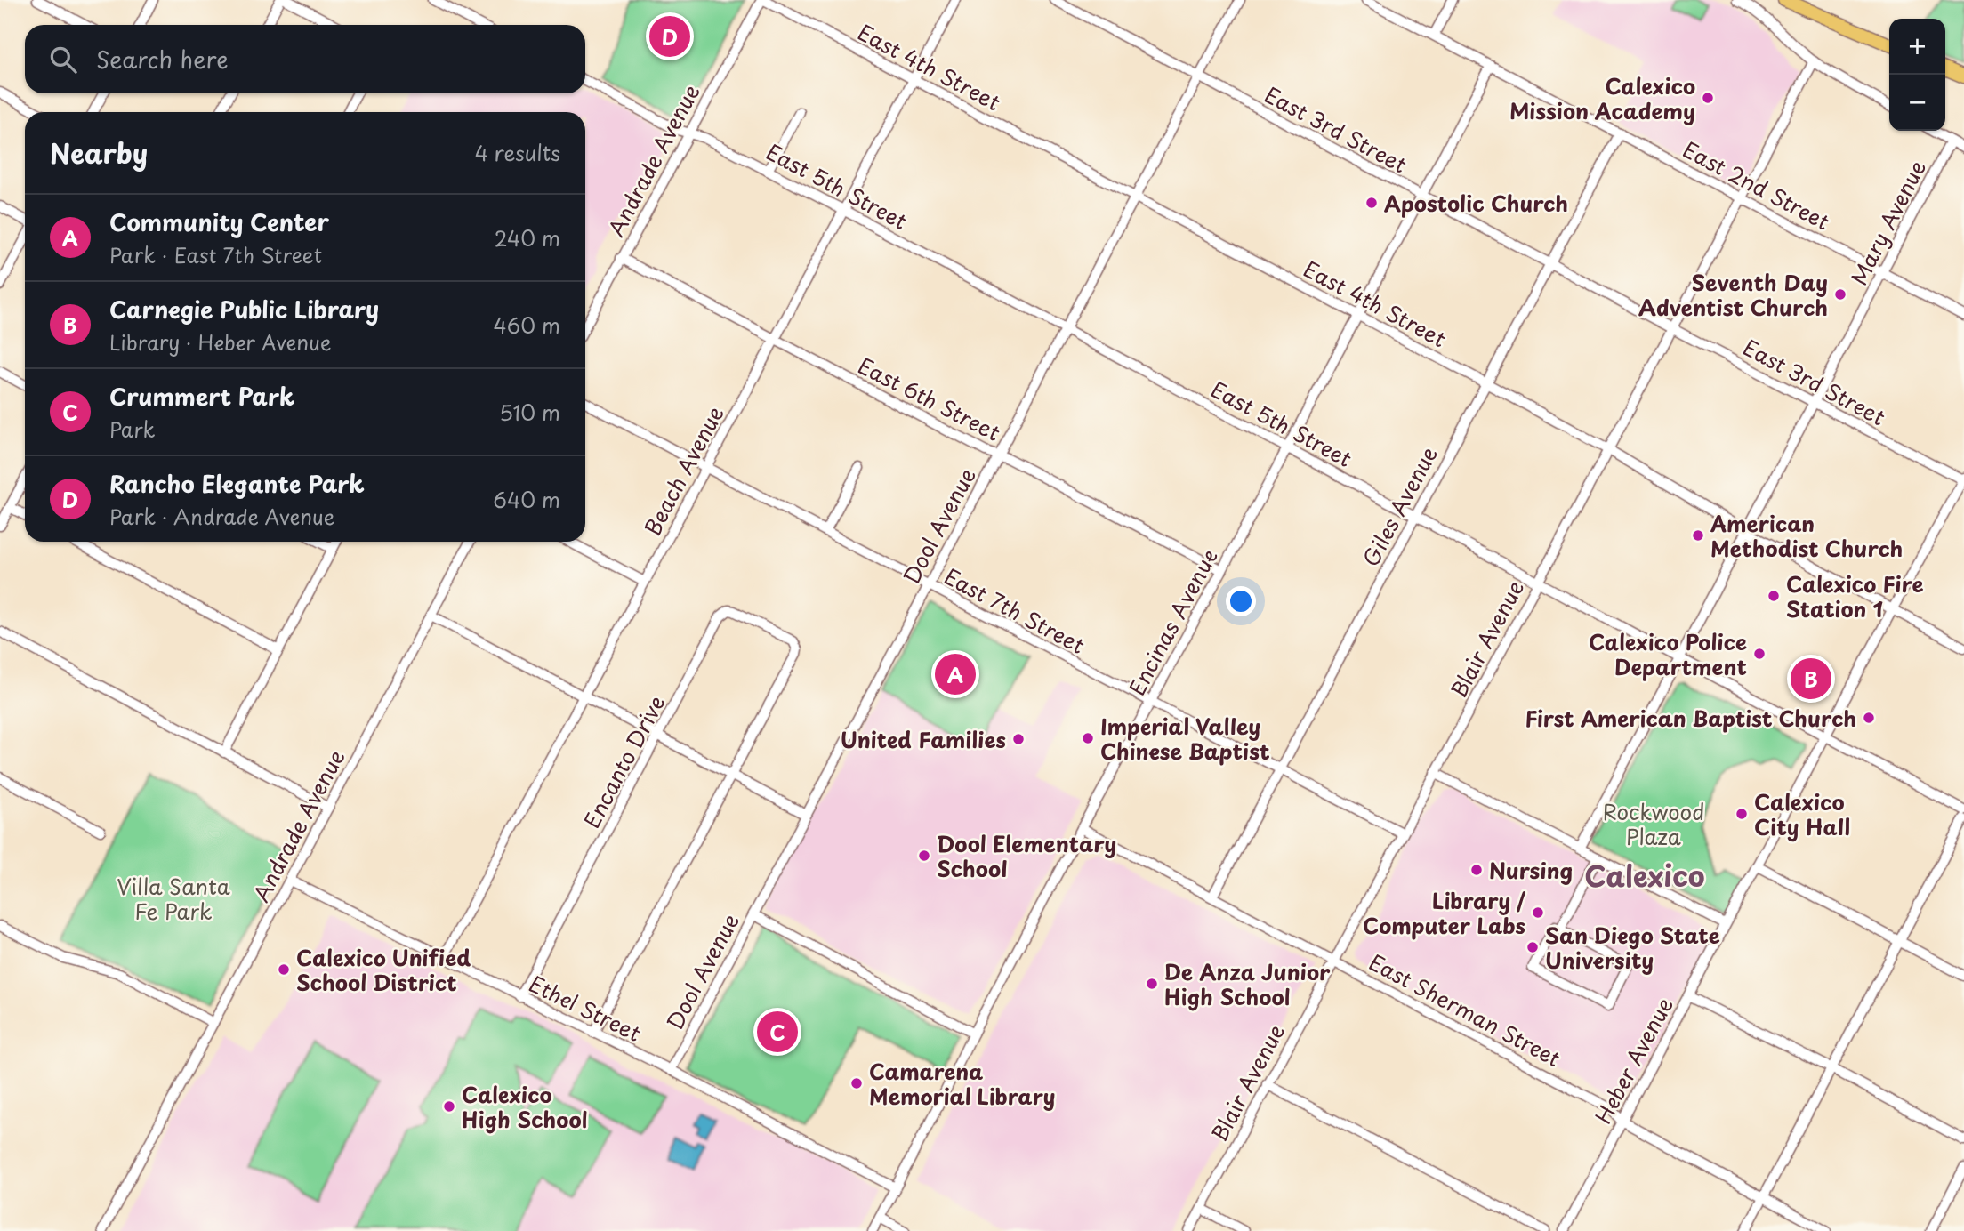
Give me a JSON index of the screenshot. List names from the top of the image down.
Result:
{
  "streets": {
    "street": [
      "East 4th Street",
      "East 3rd Street",
      "Andrade Avenue",
      "East 2nd Street",
      "East 5th Street",
      "Mary Avenue",
      "East 6th Street",
      "Beach Avenue",
      "Giles Avenue",
      "Dool Avenue",
      "East 7th Street",
      "Encinas Avenue",
      "Blair Avenue",
      "Encanto Drive",
      "Ethel Street",
      "East Sherman Street",
      "Heber Avenue"
    ]
  },
  "crossings": [
    ["East 4th Street", "Andrade Avenue"],
    ["East 4th Street", "Mary Avenue"],
    ["East 4th Street", "Beach Avenue"],
    ["East 4th Street", "Giles Avenue"],
    ["East 4th Street", "Dool Avenue"],
    ["East 4th Street", "Encinas Avenue"],
    ["East 4th Street", "Blair Avenue"],
    ["East 4th Street", "Heber Avenue"],
    ["East 3rd Street", "Mary Avenue"],
    ["East 3rd Street", "Giles Avenue"],
    ["East 3rd Street", "Dool Avenue"],
    ["East 3rd Street", "Encinas Avenue"],
    ["East 3rd Street", "Blair Avenue"],
    ["East 3rd Street", "Heber Avenue"],
    ["Andrade Avenue", "East 5th Street"],
    ["Andrade Avenue", "East 6th Street"],
    ["Andrade Avenue", "Ethel Street"],
    ["East 2nd Street", "Mary Avenue"],
    ["East 2nd Street", "Giles Avenue"],
    ["East 2nd Street", "Encinas Avenue"],
    ["East 2nd Street", "Blair Avenue"],
    ["East 5th Street", "Mary Avenue"],
    ["East 5th Street", "Beach Avenue"],
    ["East 5th Street", "Giles Avenue"],
    ["East 5th Street", "Dool Avenue"],
    ["East 5th Street", "Encinas Avenue"],
    ["East 5th Street", "Blair Avenue"],
    ["East 5th Street", "Heber Avenue"],
    ["East 6th Street", "Beach Avenue"],
    ["East 6th Street", "Dool Avenue"],
    ["East 6th Street", "Encinas Avenue"],
    ["Beach Avenue", "East 7th Street"],
    ["Beach Avenue", "Ethel Street"],
    ["Giles Avenue", "East 7th Street"],
    ["Giles Avenue", "East Sherman Street"],
    ["Dool Avenue", "East 7th Street"],
    ["Dool Avenue", "Ethel Street"],
    ["East 7th Street", "Encinas Avenue"],
    ["East 7th Street", "Blair Avenue"],
    ["Encinas Avenue", "Ethel Street"],
    ["Encinas Avenue", "East Sherman Street"],
    ["Blair Avenue", "East Sherman Street"],
    ["Encanto Drive", "Ethel Street"],
    ["East Sherman Street", "Heber Avenue"]
  ],
  "districts": ["Calexico"],
  "parks": ["Rockwood Plaza", "Villa Santa Fe Park"],
  "places": [
    "Calexico Mission Academy",
    "Apostolic Church",
    "Seventh Day Adventist Church",
    "American Methodist Church",
    "Calexico Fire Station 1",
    "Calexico Police Department",
    "First American Baptist Church",
    "Imperial Valley Chinese Baptist",
    "United Families",
    "Calexico City Hall",
    "Dool Elementary School",
    "Nursing",
    "Library / Computer Labs",
    "San Diego State University",
    "Calexico Unified School District",
    "De Anza Junior High School",
    "Camarena Memorial Library",
    "Calexico High School"
  ],
  "page": {
    "pins": [
      "D",
      "A",
      "B",
      "C"
    ],
    "map_buttons": ["+", "−"],
    "search": "Search here",
    "heading": ["Nearby", "4 results"],
    "list": [
      {
        "mark": "A",
        "name": "Community Center",
        "note": "Park · East 7th Street",
        "value": "240 m"
      },
      {
        "mark": "B",
        "name": "Carnegie Public Library",
        "note": "Library · Heber Avenue",
        "value": "460 m"
      },
      {
        "mark": "C",
        "name": "Crummert Park",
        "note": "Park",
        "value": "510 m"
      },
      {
        "mark": "D",
        "name": "Rancho Elegante Park",
        "note": "Park · Andrade Avenue",
        "value": "640 m"
      }
    ]
  }
}
